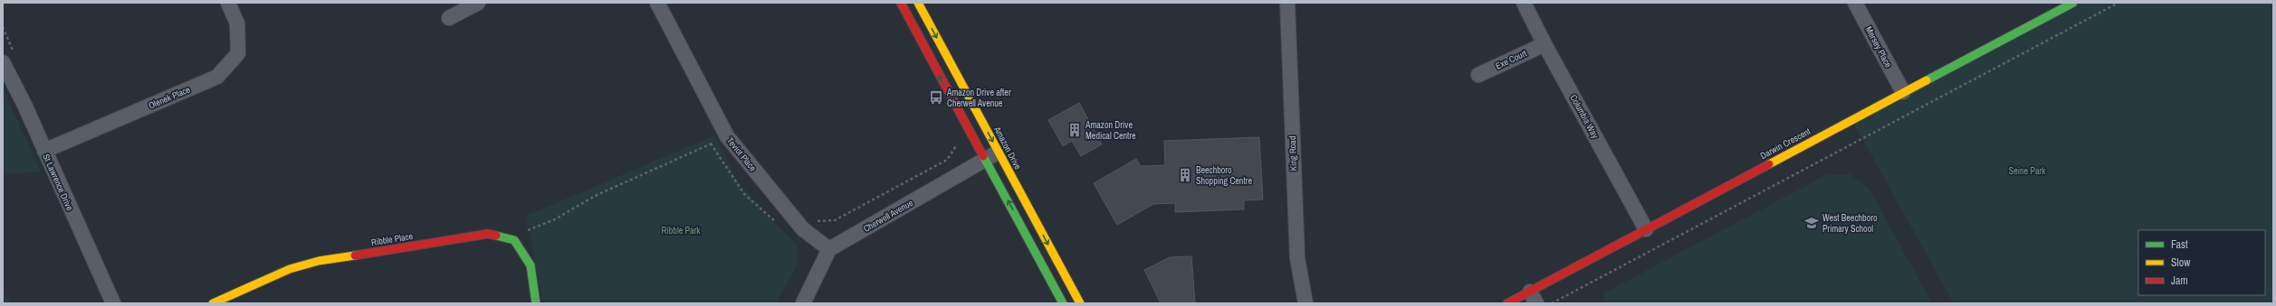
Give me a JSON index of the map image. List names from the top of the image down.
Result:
{
  "streets": {
    "street": [
      "Mersey Place",
      "Exe Court",
      "Olenek Place",
      "Columbia Way",
      "Darwin Crescent",
      "Amazon Drive",
      "King Road",
      "Teviot Place",
      "St Lawrence Drive",
      "Cherwell Avenue",
      "Ribble Place"
    ]
  },
  "crossings": [
    ["Mersey Place", "Darwin Crescent"],
    ["Exe Court", "Columbia Way"],
    ["Olenek Place", "St Lawrence Drive"],
    ["Columbia Way", "Darwin Crescent"],
    ["Amazon Drive", "Cherwell Avenue"],
    ["Teviot Place", "Cherwell Avenue"]
  ],
  "parks": ["Seine Park", "Ribble Park"],
  "places": {
    "bus stop": ["Amazon Drive after Cherwell Avenue"],
    "building": ["Amazon Drive Medical Centre", "Beechboro Shopping Centre"],
    "school or university": ["West Beechboro Primary School"]
  },
  "legend": ["Fast", "Slow", "Jam"]
}
